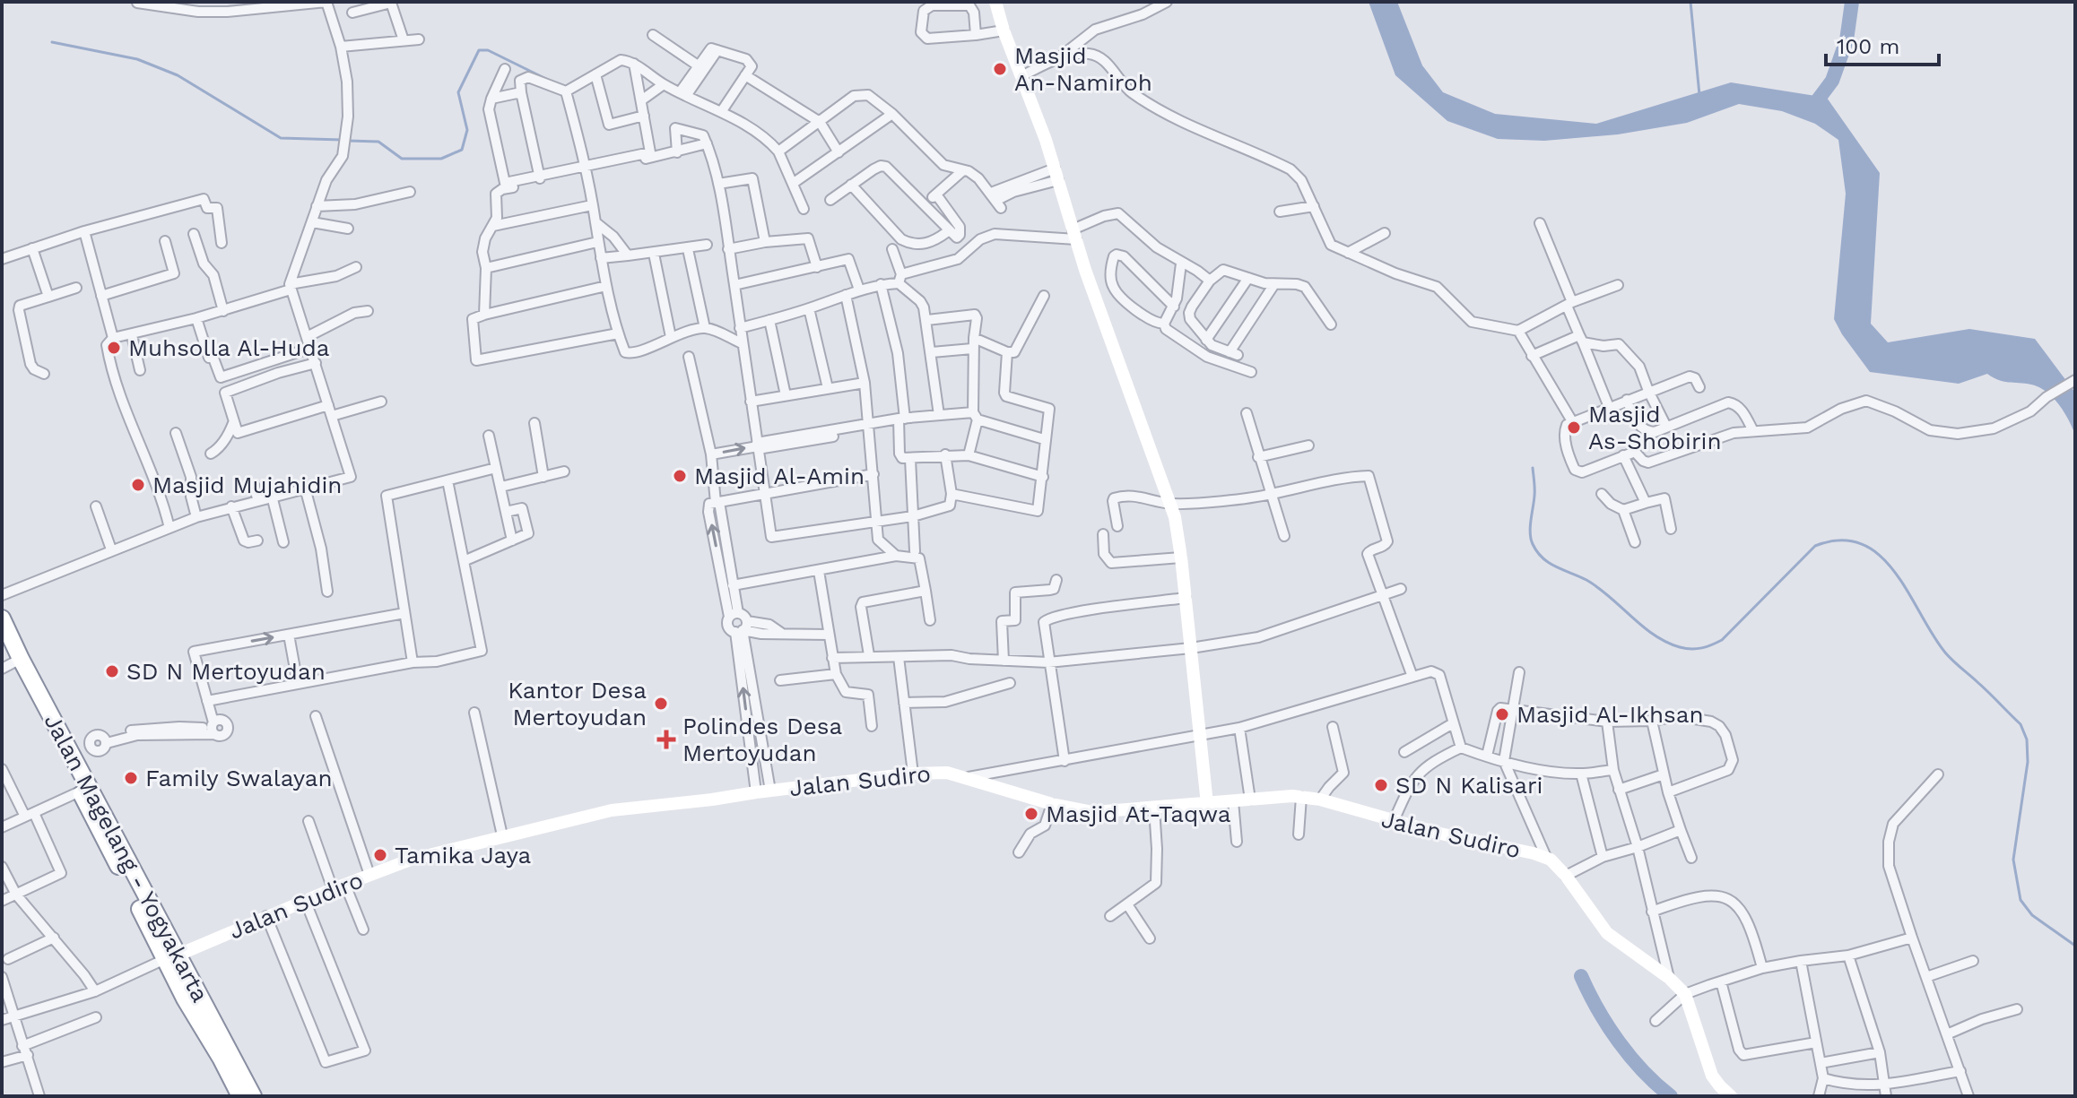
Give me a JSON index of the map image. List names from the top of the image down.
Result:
{
  "streets": {
    "highway": ["Jalan Magelang - Yogyakarta"],
    "street": ["Jalan Sudiro"]
  },
  "crossings": [
    ["Jalan Sudiro", "Jalan Magelang - Yogyakarta"]
  ],
  "places": {
    "other": [
      "Masjid An-Namiroh",
      "Muhsolla Al-Huda",
      "Masjid As-Shobirin",
      "Masjid Al-Amin",
      "Masjid Mujahidin",
      "SD N Mertoyudan",
      "Kantor Desa Mertoyudan",
      "Masjid Al-Ikhsan",
      "Family Swalayan",
      "SD N Kalisari",
      "Masjid At-Taqwa",
      "Tamika Jaya"
    ],
    "health": ["Polindes Desa Mertoyudan"]
  },
  "scale_bar": "100 m"
}
